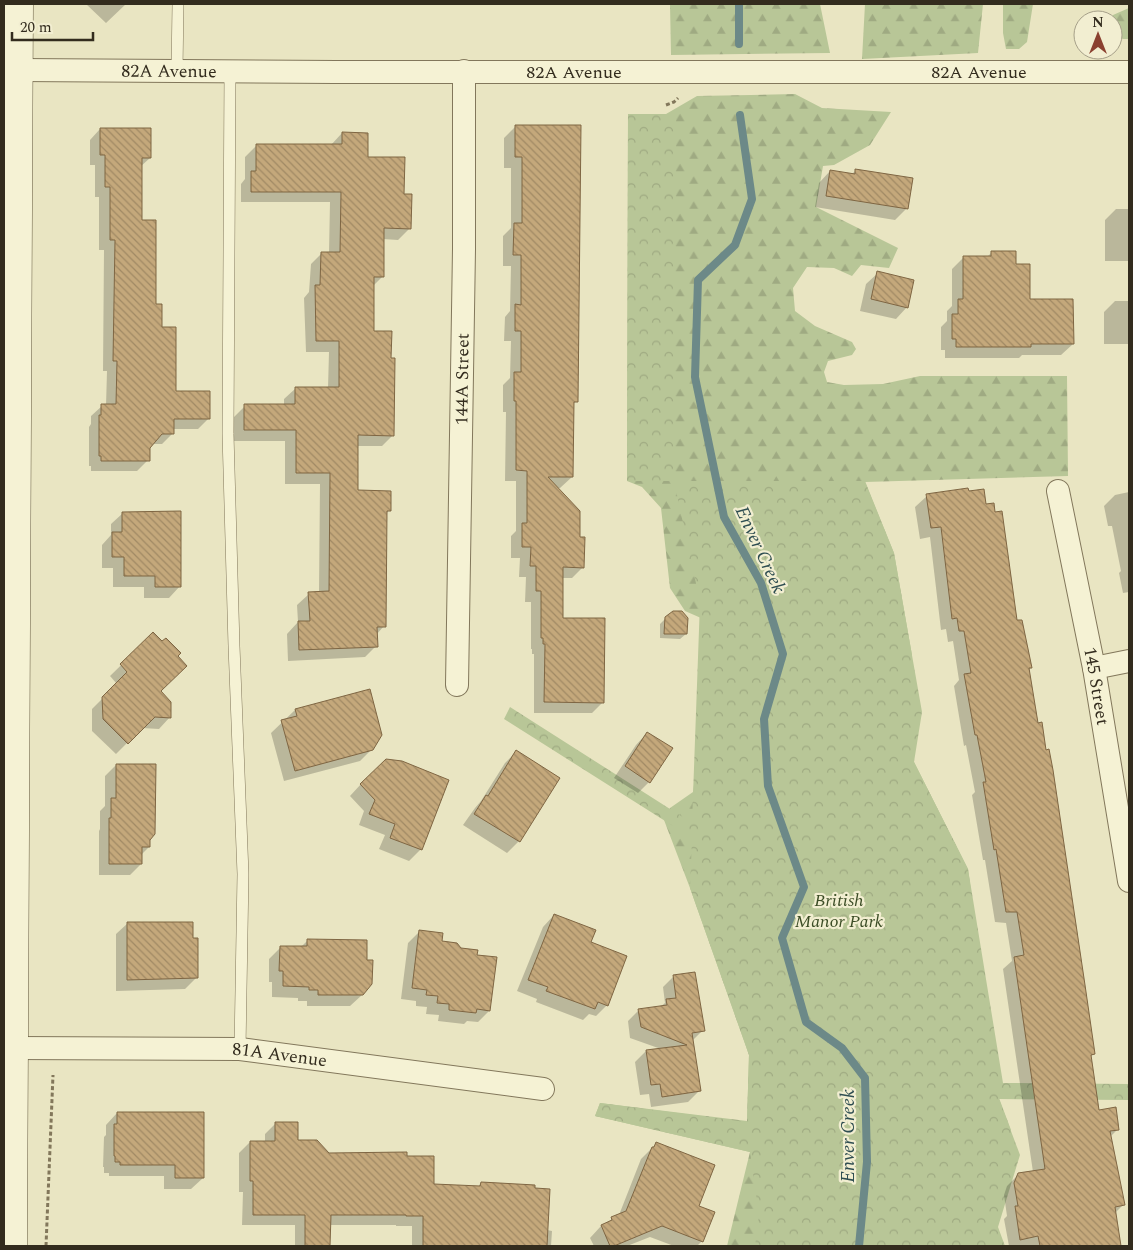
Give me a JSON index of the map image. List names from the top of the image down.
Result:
{
  "streets": {
    "street": [
      "82A Avenue",
      "144A Street",
      "145 Street",
      "81A Avenue"
    ]
  },
  "crossings": [
    ["82A Avenue", "144A Street"]
  ],
  "water": ["Enver Creek"],
  "parks": ["British Manor Park"],
  "scale_bar": "20 m",
  "north": "top"
}
